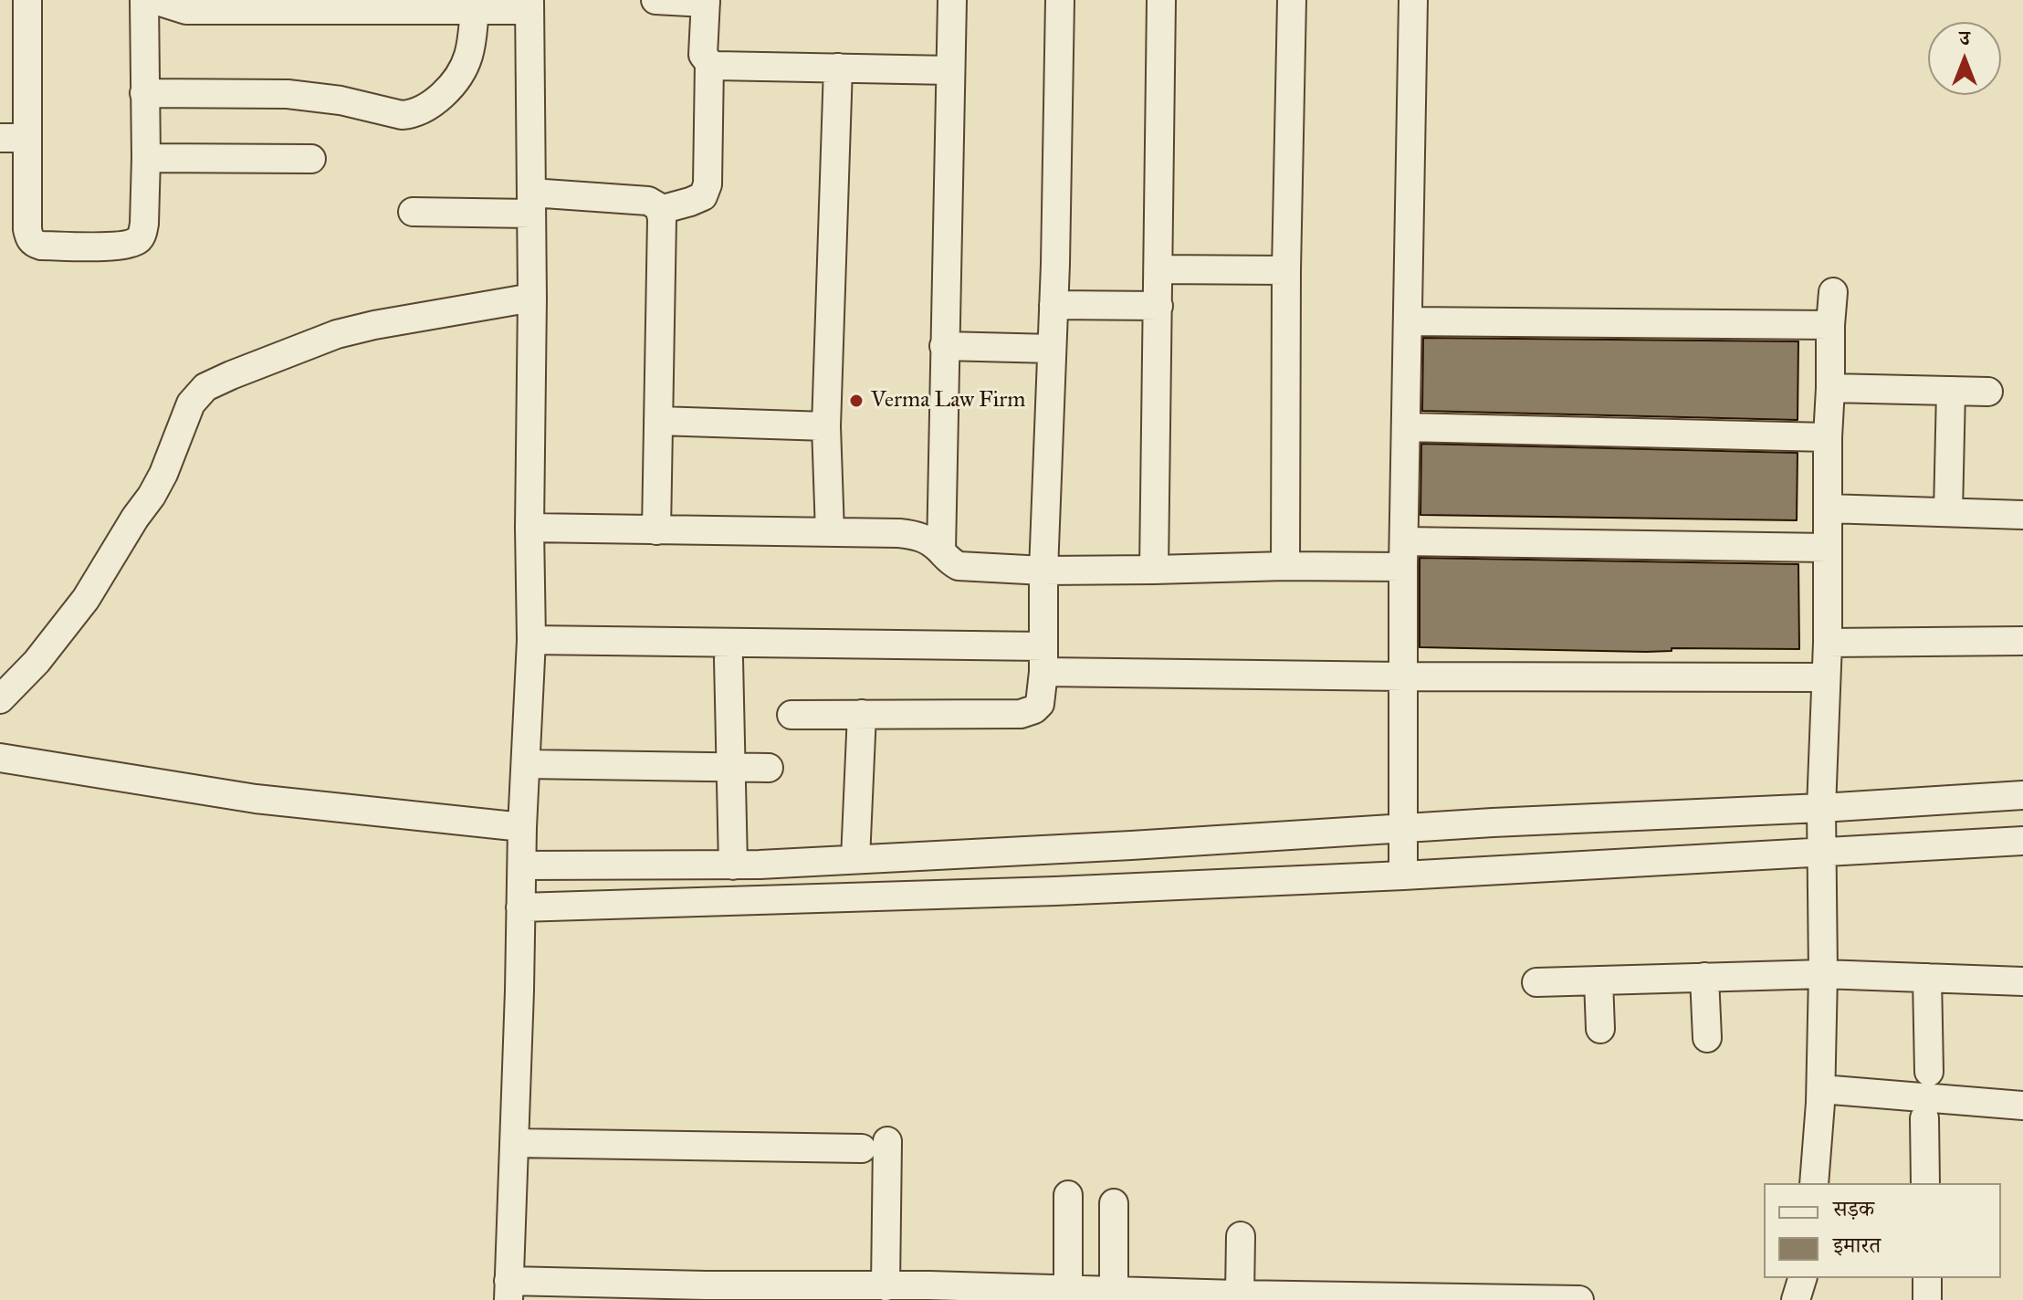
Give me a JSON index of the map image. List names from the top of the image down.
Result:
{
  "places": ["Verma Law Firm"],
  "legend": ["सड़क", "इमारत"],
  "north": "top"
}
